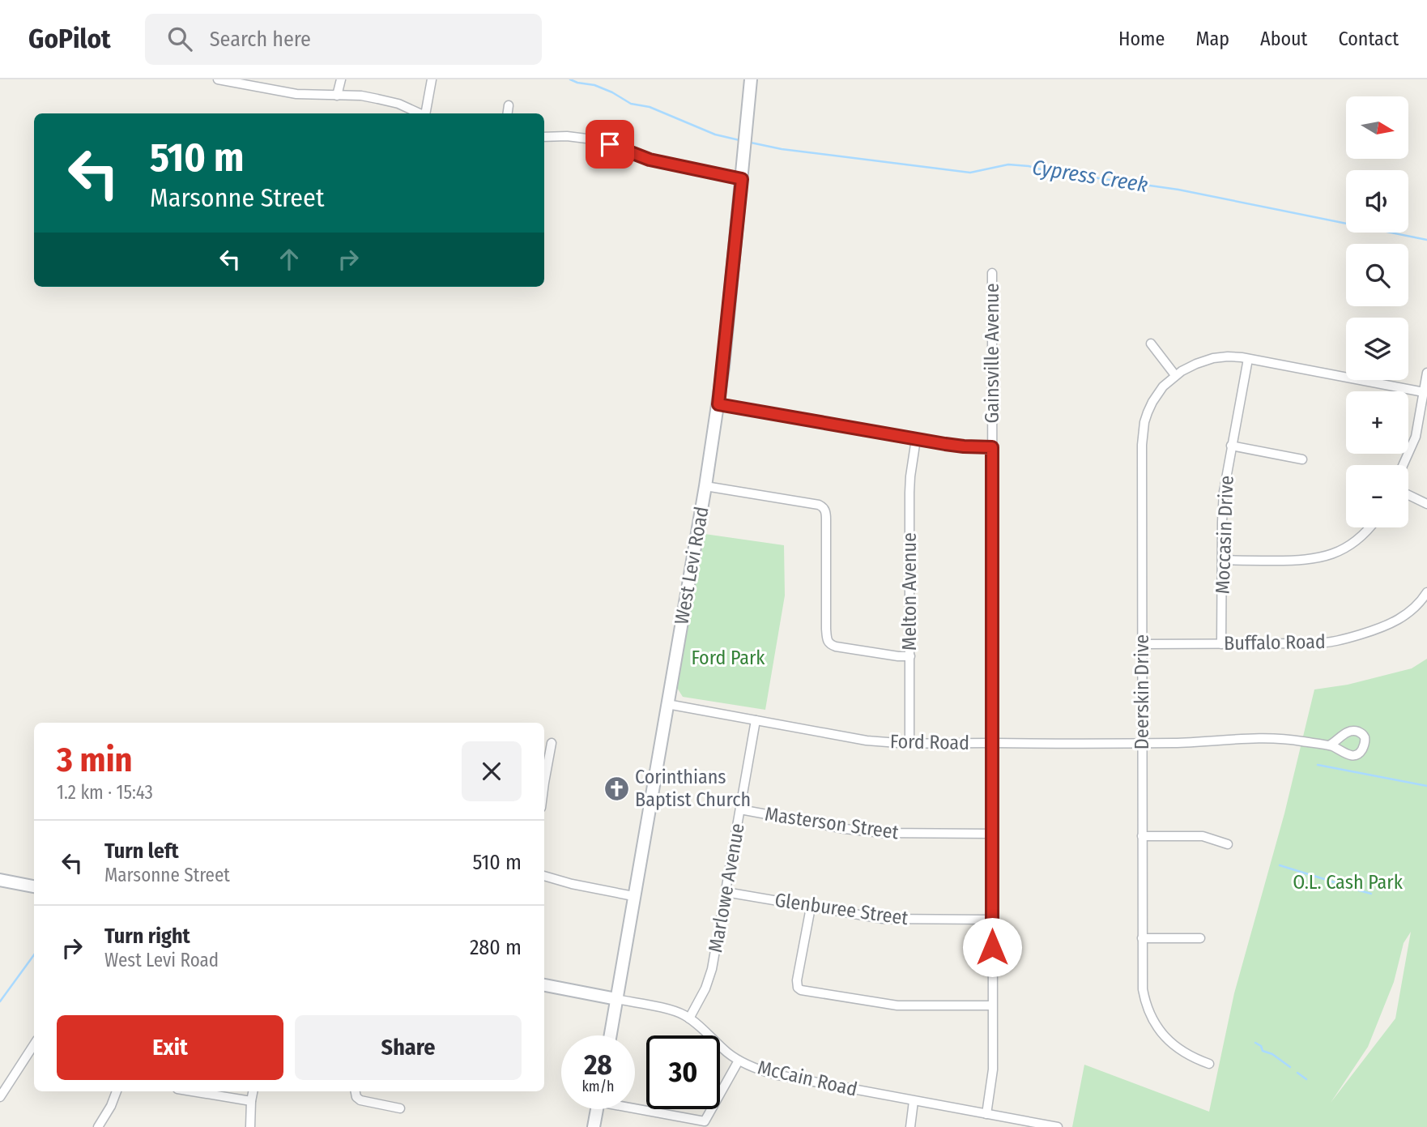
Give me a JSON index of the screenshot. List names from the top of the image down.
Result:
{
  "streets": {
    "street": [
      "Gainsville Avenue",
      "Moccasin Drive",
      "West Levi Road",
      "Melton Avenue",
      "Buffalo Road",
      "Deerskin Drive",
      "Ford Road",
      "Masterson Street",
      "Marlowe Avenue",
      "Glenburee Street",
      "McCain Road"
    ]
  },
  "crossings": [
    ["Gainsville Avenue", "Ford Road"],
    ["Gainsville Avenue", "Masterson Street"],
    ["Gainsville Avenue", "Glenburee Street"],
    ["Gainsville Avenue", "McCain Road"],
    ["Moccasin Drive", "Buffalo Road"],
    ["Moccasin Drive", "Deerskin Drive"],
    ["West Levi Road", "Ford Road"],
    ["West Levi Road", "McCain Road"],
    ["Melton Avenue", "Ford Road"],
    ["Buffalo Road", "Deerskin Drive"],
    ["Deerskin Drive", "Ford Road"],
    ["Ford Road", "Marlowe Avenue"],
    ["Masterson Street", "Marlowe Avenue"],
    ["Marlowe Avenue", "Glenburee Street"],
    ["Marlowe Avenue", "McCain Road"]
  ],
  "water": ["Cypress Creek"],
  "parks": ["Ford Park", "O.L. Cash Park"],
  "places": {
    "church": ["Corinthians Baptist Church"]
  },
  "north": "right",
  "page": {
    "header": "GoPilot",
    "search": "Search here",
    "nav": [
      "Home",
      "Map",
      "About",
      "Contact"
    ],
    "map_buttons": ["+", "−"],
    "turn": ["510 m", "Marsonne Street"],
    "heading": ["3 min", "1.2 km · 15:43"],
    "list": [
      {
        "name": "Turn left",
        "note": "Marsonne Street",
        "value": "510 m"
      },
      {
        "name": "Turn right",
        "note": "West Levi Road",
        "value": "280 m"
      }
    ],
    "buttons": ["Exit", "Share"],
    "speed": "28 km/h",
    "limit": "30"
  }
}
